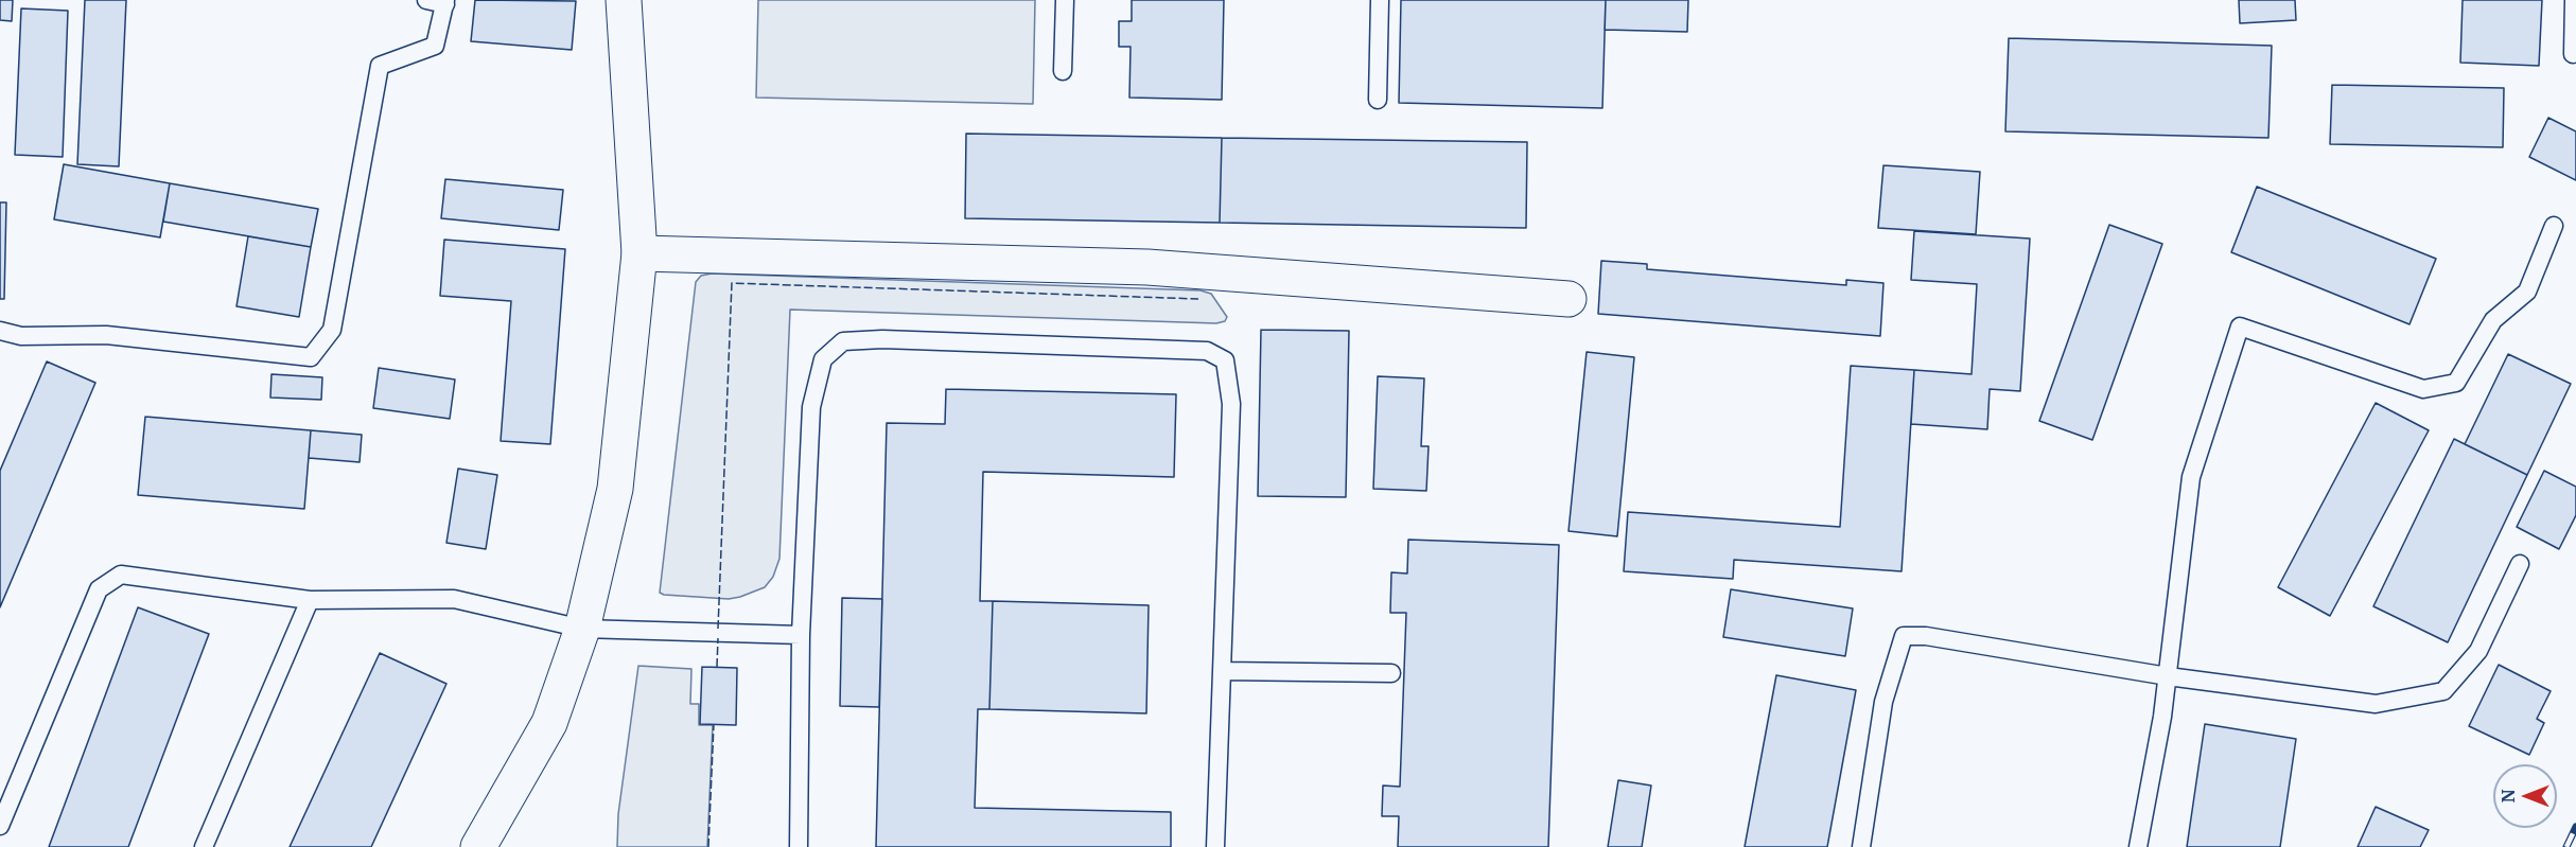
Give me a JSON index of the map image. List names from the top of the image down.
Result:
{
  "north": "left"
}
